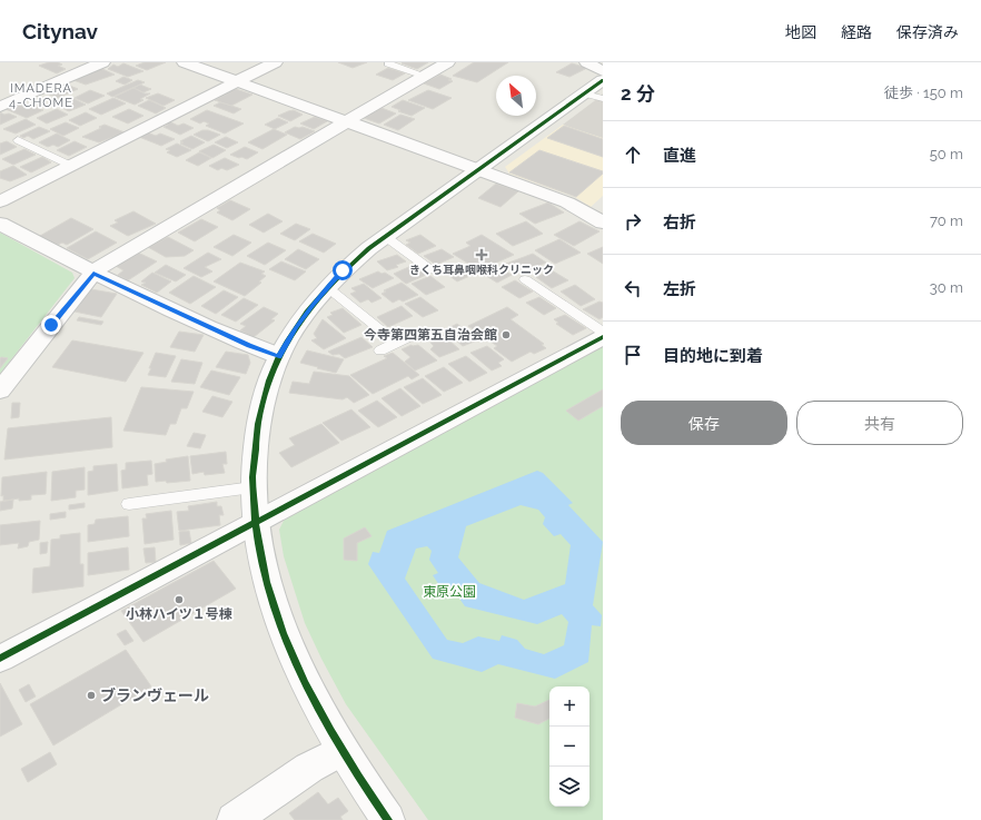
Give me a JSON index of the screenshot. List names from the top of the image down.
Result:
{
  "districts": ["IMADERA 4-CHOME"],
  "parks": ["東原公園"],
  "places": {
    "health": ["きくち耳鼻咽喉科クリニック"],
    "other": ["今寺第四第五自治会館", "小林ハイツ１号棟", "ブランヴェール"]
  },
  "north": "top left",
  "page": {
    "header": "Citynav",
    "nav": ["地図", "経路", "保存済み"],
    "heading": ["2 分", "徒歩 · 150 m"],
    "list": [
      ["直進", "50 m"],
      ["右折", "70 m"],
      ["左折", "30 m"],
      "目的地に到着"
    ],
    "buttons": ["保存", "共有"],
    "map_buttons": ["+", "−"]
  }
}
